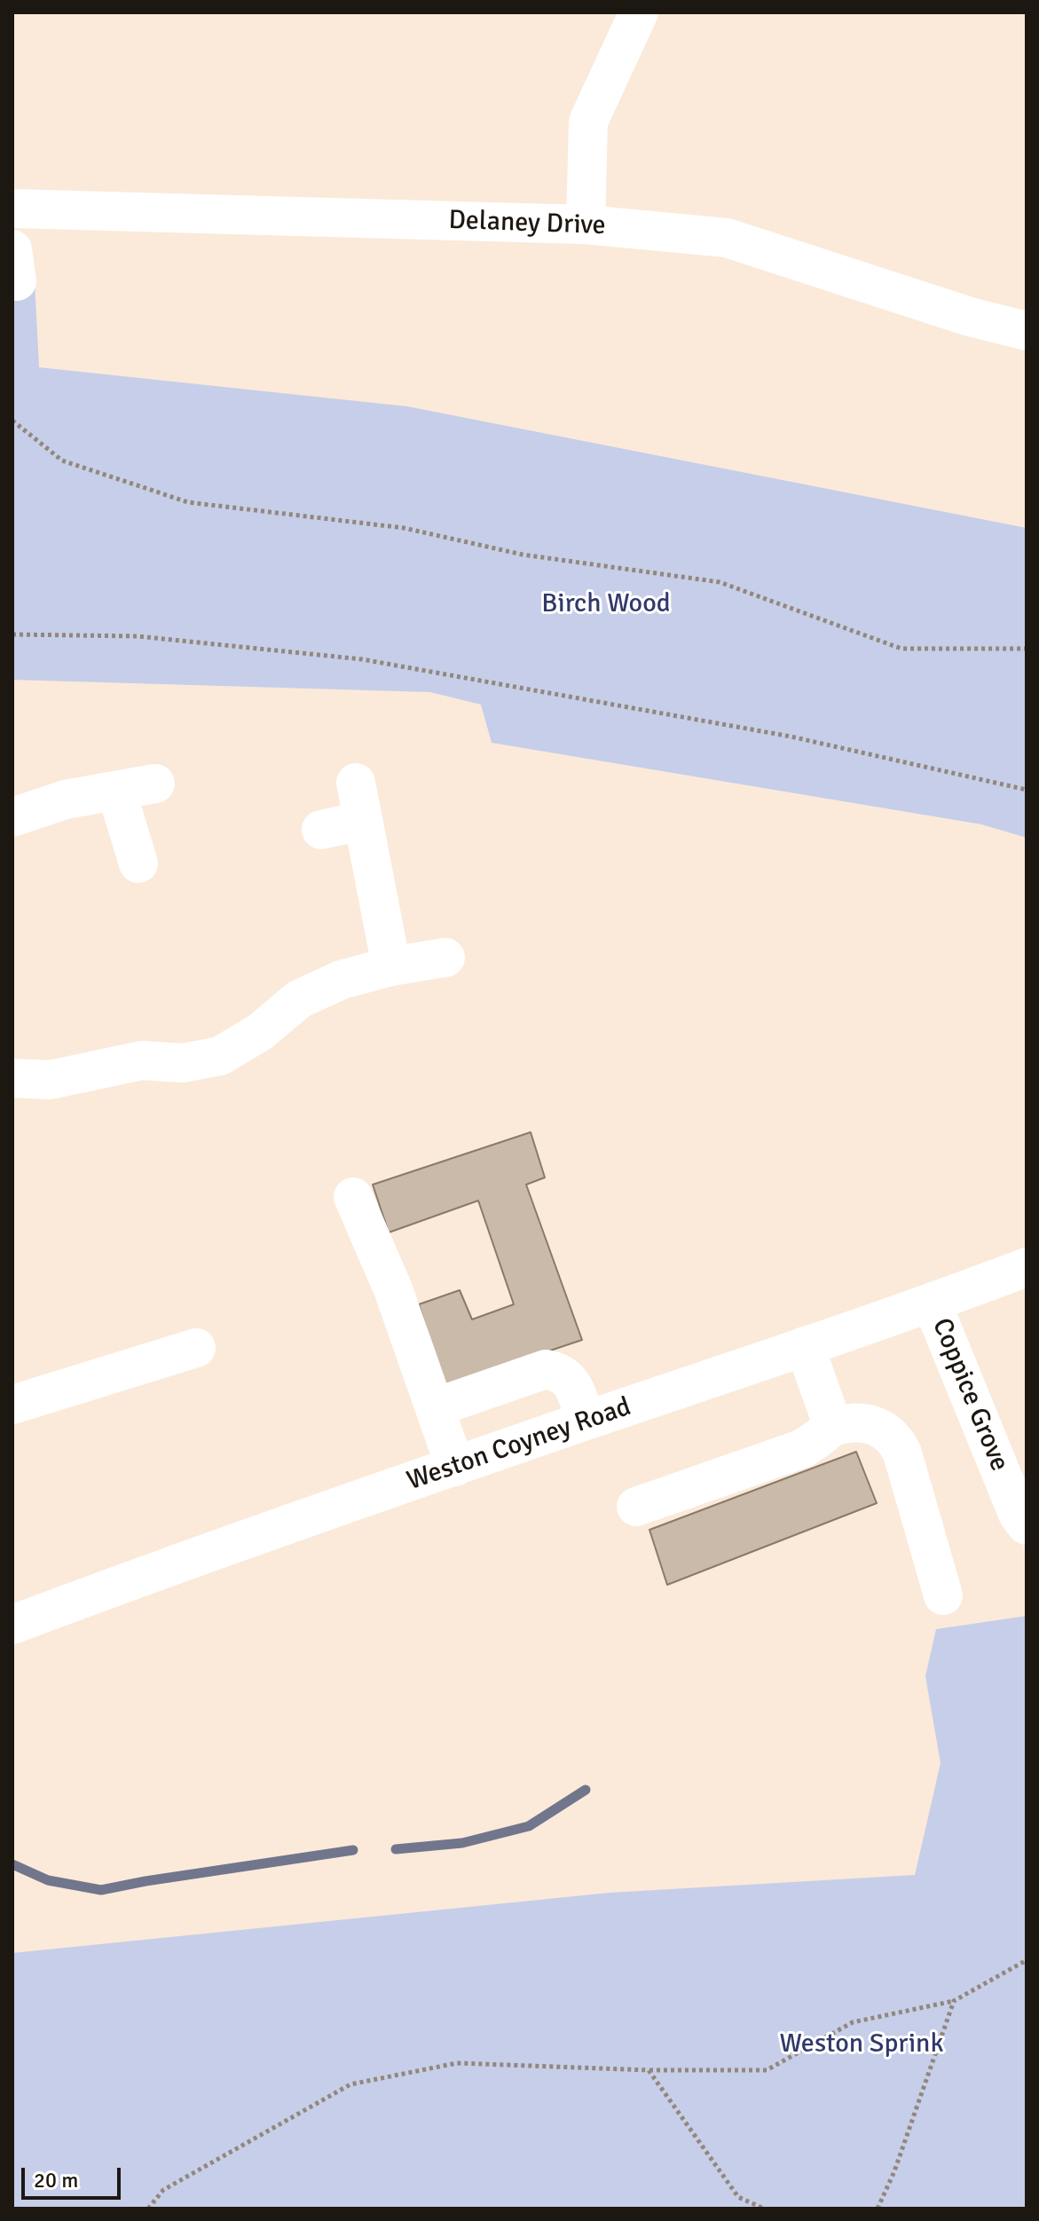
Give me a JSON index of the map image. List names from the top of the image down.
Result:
{
  "streets": {
    "street": ["Delaney Drive", "Coppice Grove", "Weston Coyney Road"]
  },
  "crossings": [
    ["Coppice Grove", "Weston Coyney Road"]
  ],
  "parks": ["Birch Wood", "Weston Sprink"],
  "scale_bar": "20 m"
}
